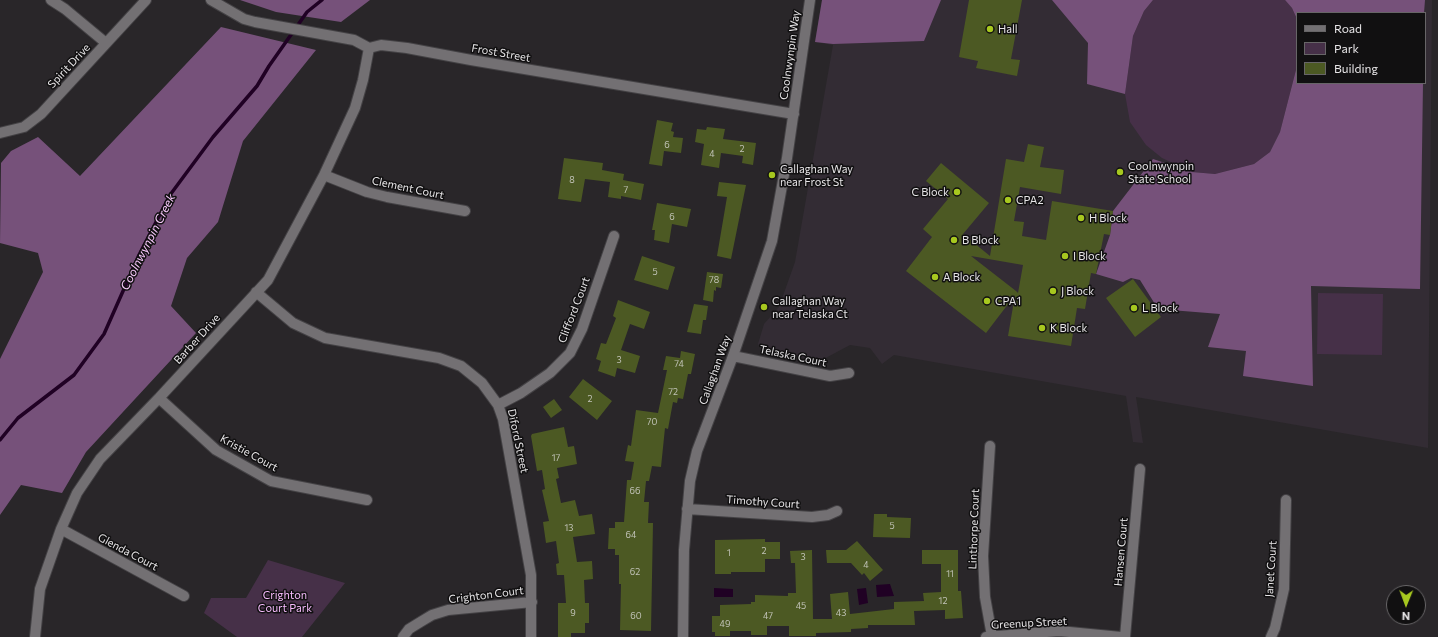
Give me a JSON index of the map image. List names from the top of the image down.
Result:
{
  "streets": {
    "street": [
      "Frost Street",
      "Coolnwynpin Way",
      "Spirit Drive",
      "Clement Court",
      "Clifford Court",
      "Barber Drive",
      "Telaska Court",
      "Callaghan Way",
      "Diford Street",
      "Kristie Court",
      "Timothy Court",
      "Linthorpe Court",
      "Glenda Court",
      "Hansen Court",
      "Janet Court",
      "Crighton Court",
      "Greenup Street"
    ]
  },
  "crossings": [
    ["Frost Street", "Coolnwynpin Way"],
    ["Frost Street", "Barber Drive"],
    ["Frost Street", "Callaghan Way"],
    ["Coolnwynpin Way", "Callaghan Way"],
    ["Clement Court", "Barber Drive"],
    ["Clifford Court", "Diford Street"],
    ["Barber Drive", "Diford Street"],
    ["Barber Drive", "Kristie Court"],
    ["Barber Drive", "Glenda Court"],
    ["Telaska Court", "Callaghan Way"],
    ["Callaghan Way", "Timothy Court"],
    ["Diford Street", "Crighton Court"],
    ["Linthorpe Court", "Greenup Street"]
  ],
  "water": ["Coolnwynpin Creek"],
  "parks": ["Crighton Court Park"],
  "places": [
    "Hall",
    "Coolnwynpin State School",
    "Callaghan Way near Frost St",
    "C Block",
    "CPA2",
    "H Block",
    "B Block",
    "I Block",
    "A Block",
    "J Block",
    "CPA1",
    "Callaghan Way near Telaska Ct",
    "L Block",
    "K Block"
  ],
  "house_numbers": [
    "6",
    "2",
    "4",
    "8",
    "7",
    "6",
    "5",
    "78",
    "3",
    "74",
    "72",
    "2",
    "70",
    "17",
    "66",
    "5",
    "13",
    "64",
    "2",
    "1",
    "3",
    "4",
    "62",
    "11",
    "12",
    "45",
    "9",
    "43",
    "60",
    "47",
    "49"
  ],
  "legend": ["Road", "Park", "Building"],
  "north": "bottom"
}
